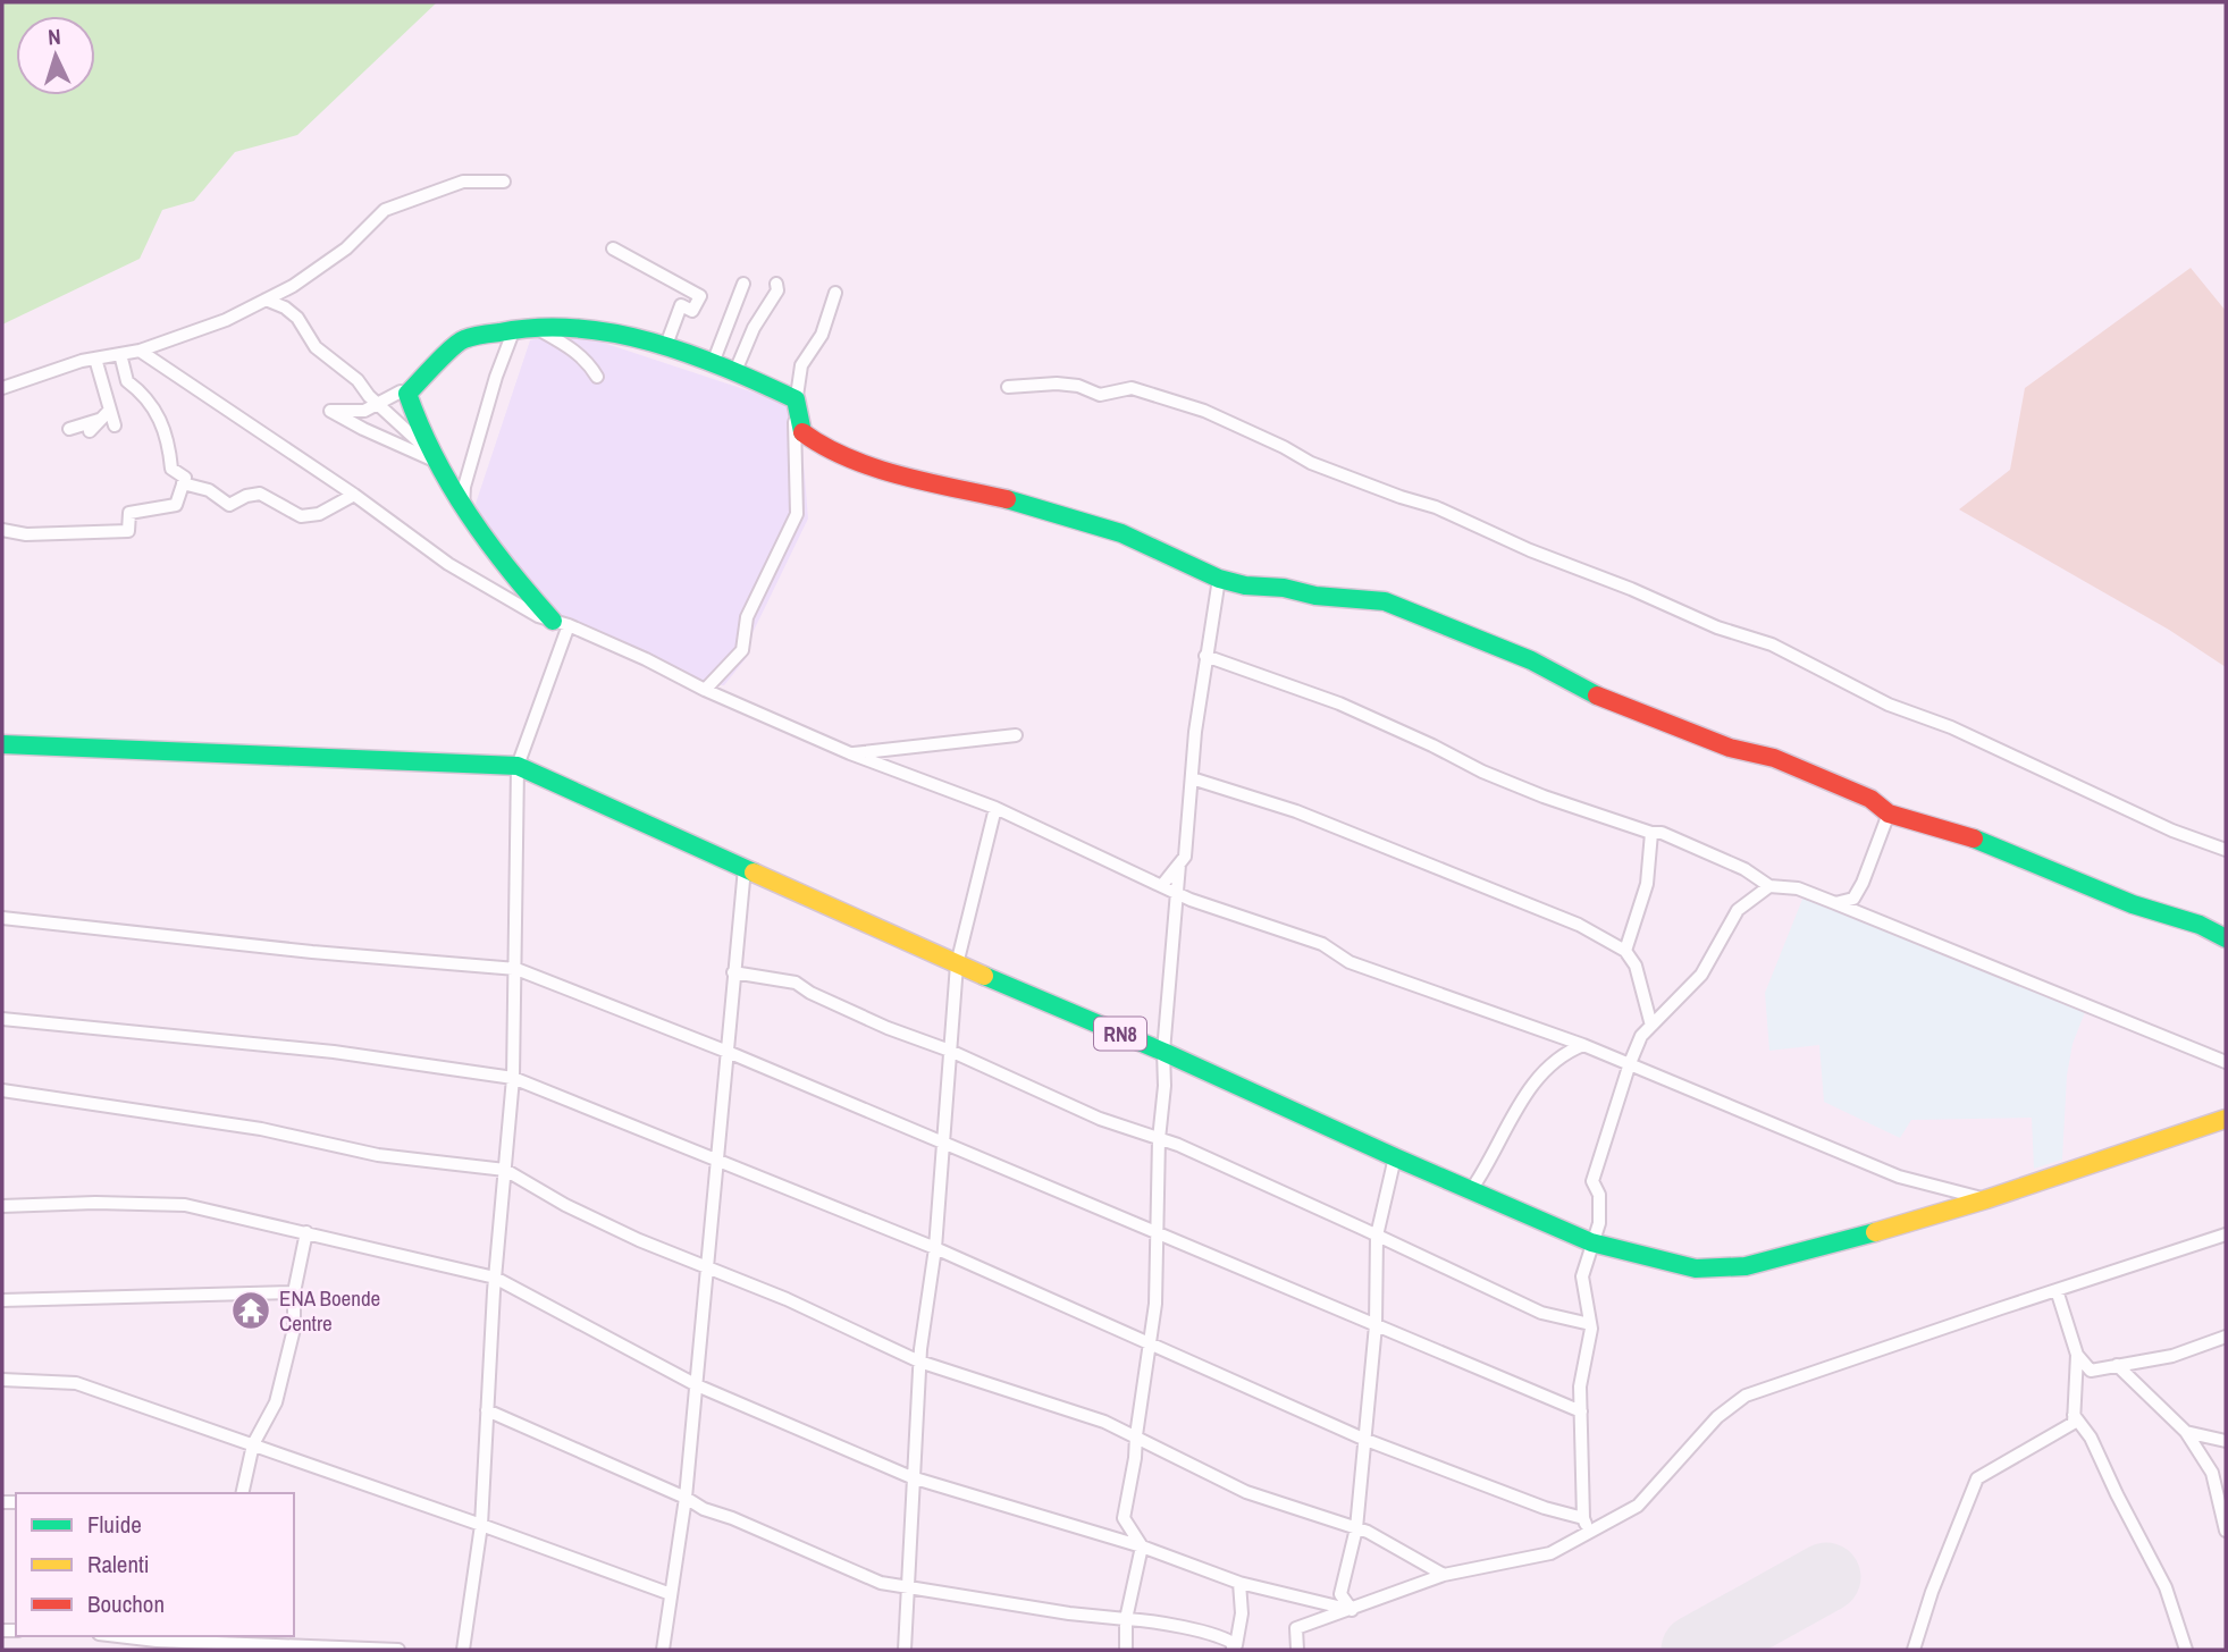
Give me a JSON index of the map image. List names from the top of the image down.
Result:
{
  "streets": {
    "main road": ["RN8"]
  },
  "places": {
    "temple": ["ENA Boende Centre"]
  },
  "legend": ["Fluide", "Ralenti", "Bouchon"],
  "north": "top"
}
